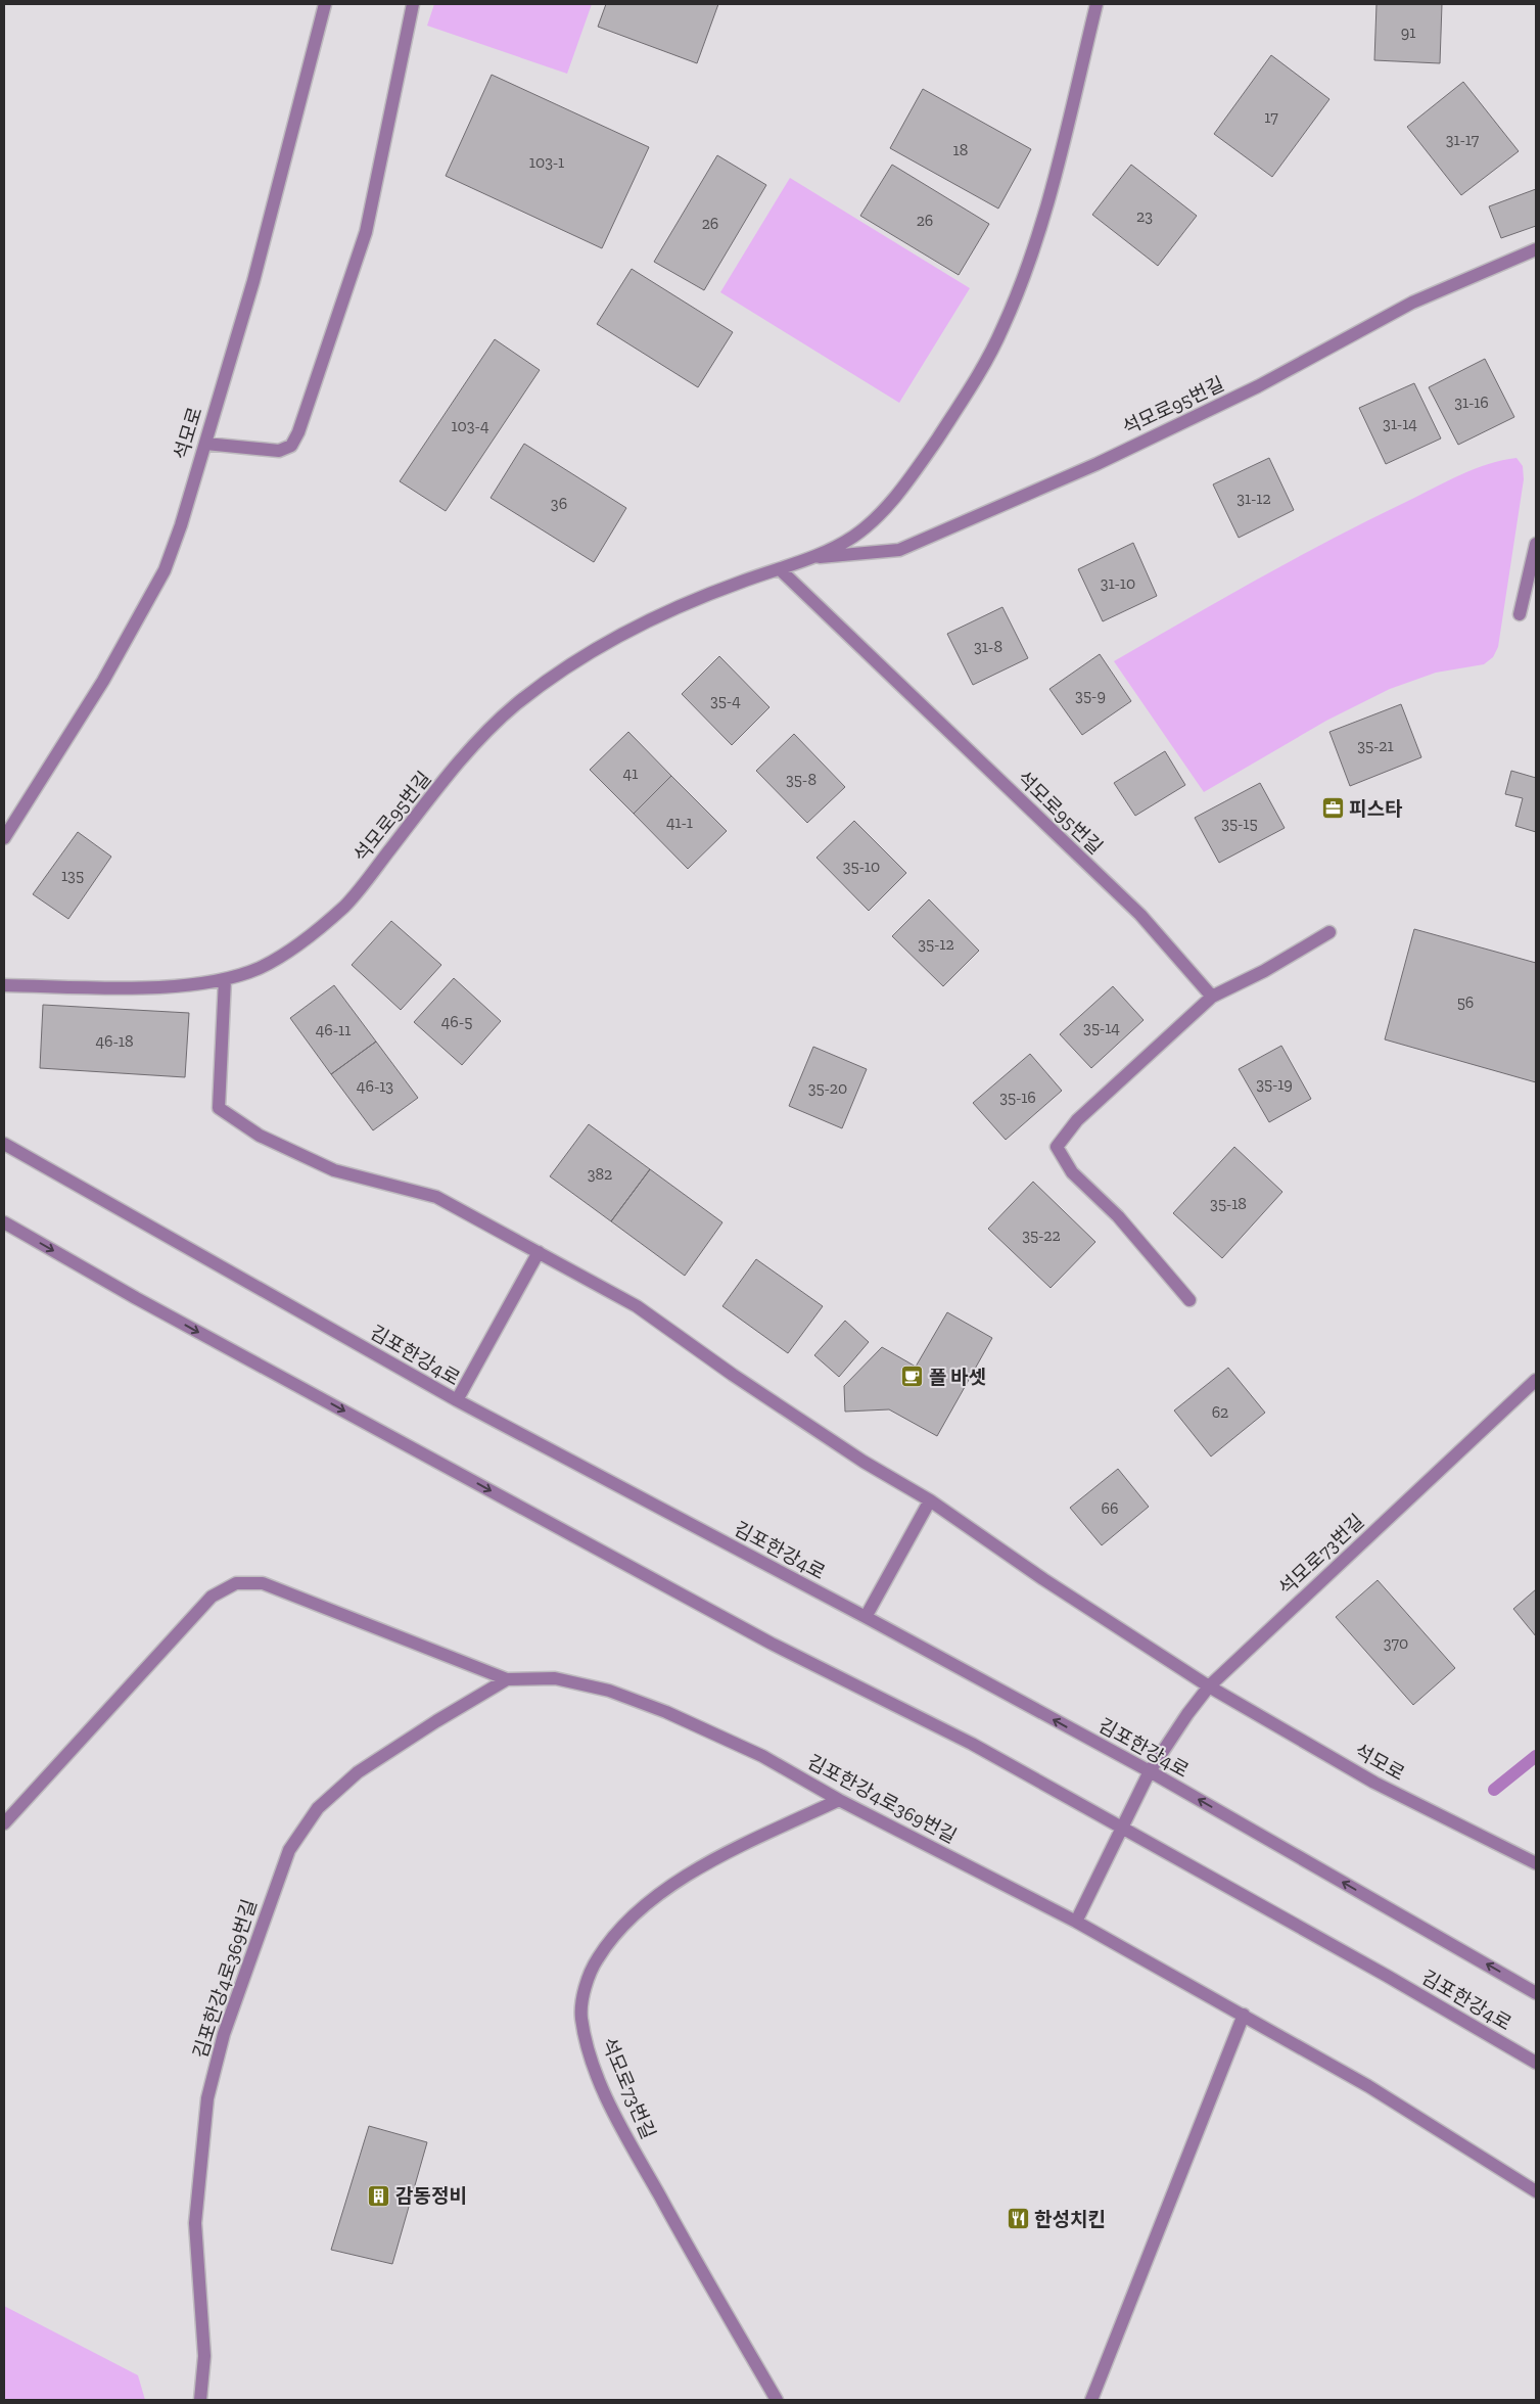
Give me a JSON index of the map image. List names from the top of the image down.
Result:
{
  "streets": {
    "street": [
      "석모로95번길",
      "석모로",
      "김포한강4로",
      "석모로73번길",
      "김포한강4로369번길"
    ]
  },
  "crossings": [
    ["석모로95번길", "석모로"],
    ["석모로", "석모로73번길"],
    ["김포한강4로", "석모로73번길"],
    ["석모로73번길", "김포한강4로369번길"]
  ],
  "places": {
    "office": ["피스타"],
    "cafe": ["폴 바셋"],
    "building": ["감동정비"],
    "restaurant": ["한성치킨"]
  },
  "house_numbers": [
    "91",
    "17",
    "31-17",
    "18",
    "103-1",
    "23",
    "26",
    "26",
    "31-16",
    "31-14",
    "103-4",
    "31-12",
    "36",
    "31-10",
    "31-8",
    "35-9",
    "35-4",
    "35-21",
    "41",
    "35-8",
    "41-1",
    "35-15",
    "35-10",
    "135",
    "35-12",
    "56",
    "46-5",
    "35-14",
    "46-11",
    "46-18",
    "35-19",
    "46-13",
    "35-20",
    "35-16",
    "382",
    "35-18",
    "35-22",
    "62",
    "66",
    "370"
  ]
}
